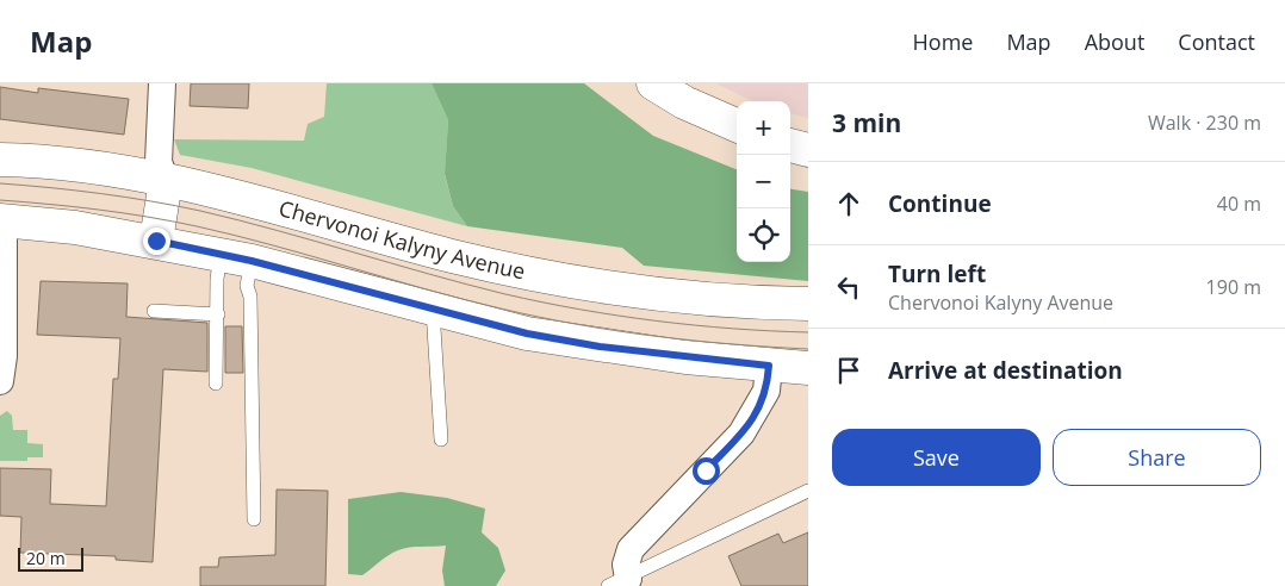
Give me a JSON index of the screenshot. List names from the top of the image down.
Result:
{
  "streets": {
    "main road": ["Chervonoi Kalyny Avenue"]
  },
  "scale_bar": "20 m",
  "page": {
    "header": "Map",
    "nav": [
      "Home",
      "Map",
      "About",
      "Contact"
    ],
    "heading": ["3 min", "Walk · 230 m"],
    "map_buttons": ["+", "−"],
    "list": [
      ["Continue", "40 m"],
      ["Turn left", "Chervonoi Kalyny Avenue", "190 m"],
      "Arrive at destination"
    ],
    "buttons": ["Save", "Share"],
    "scale": "20 m"
  }
}
